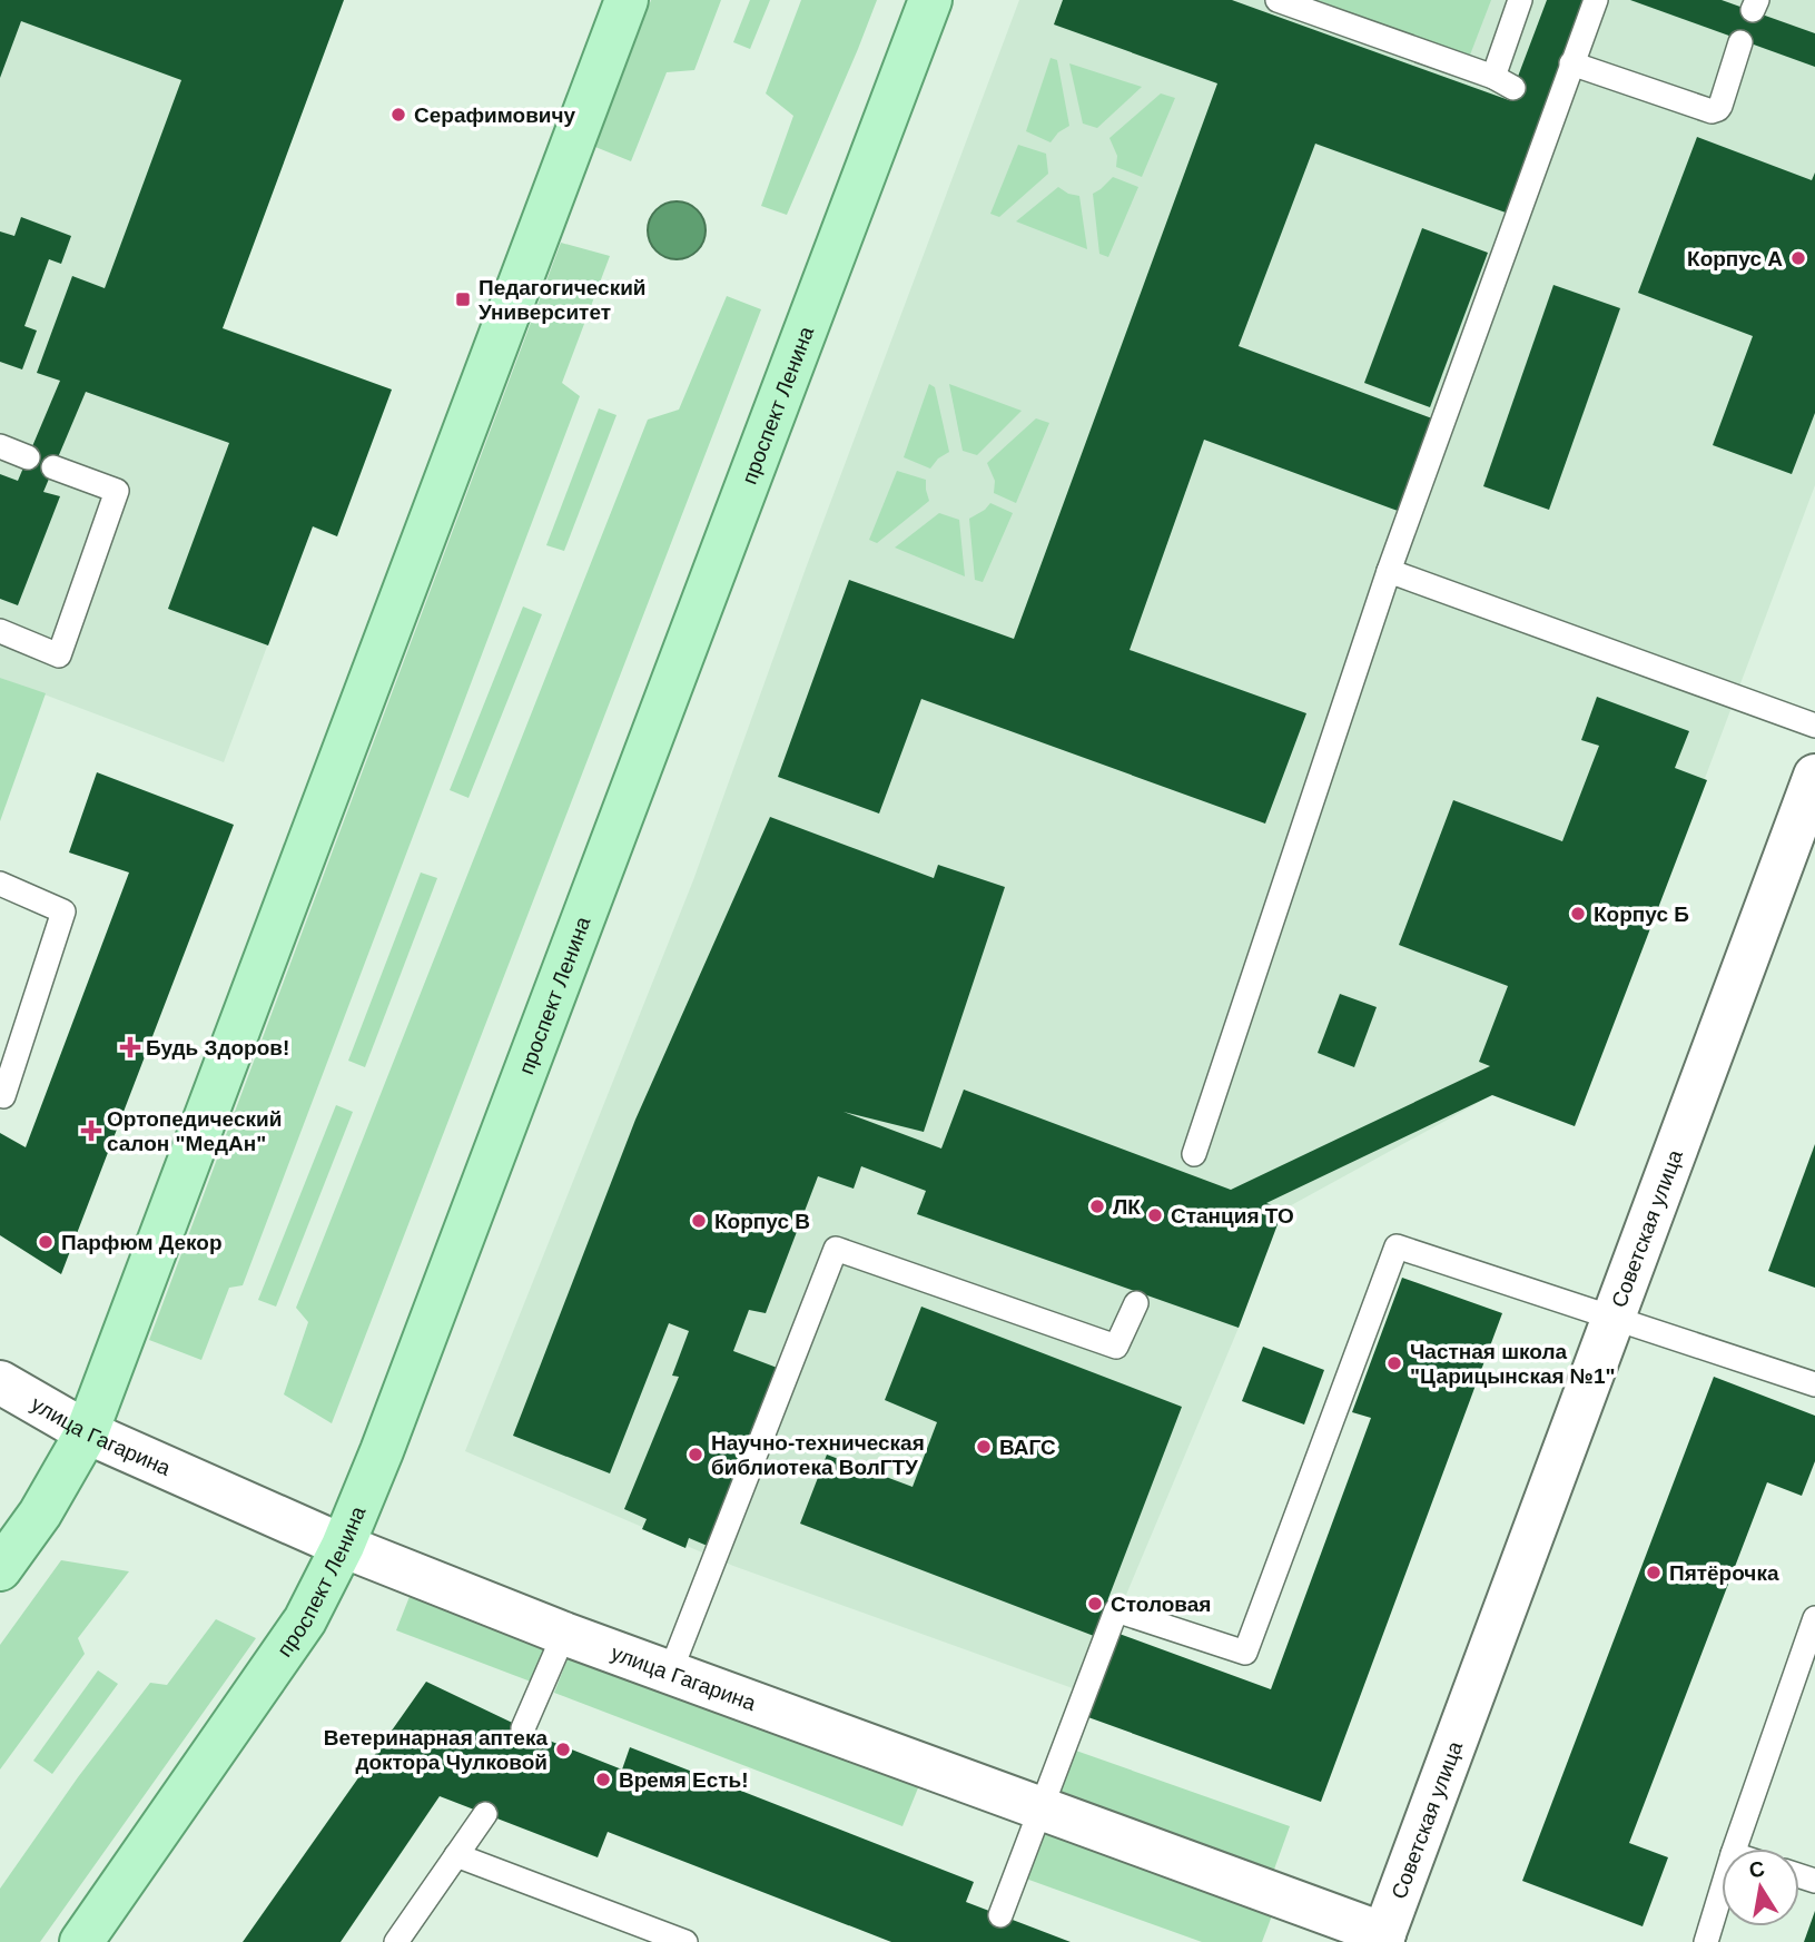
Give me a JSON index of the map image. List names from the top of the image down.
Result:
{
  "streets": {
    "main road": ["проспект Ленина"],
    "street": ["Советская улица", "улица Гагарина"]
  },
  "crossings": [
    ["проспект Ленина", "улица Гагарина"],
    ["Советская улица", "улица Гагарина"]
  ],
  "places": {
    "other": [
      "Серафимовичу",
      "Корпус А",
      "Корпус Б",
      "ЛК",
      "Станция ТО",
      "Корпус В",
      "Парфюм Декор",
      "Частная школа \"Царицынская №1\"",
      "ВАГС",
      "Научно-техническая библиотека ВолГТУ",
      "Пятёрочка",
      "Столовая",
      "Ветеринарная аптека доктора Чулковой",
      "Время Есть!"
    ],
    "transit": ["Педагогический Университет"],
    "health": ["Будь Здоров!", "Ортопедический салон \"МедАн\""]
  },
  "north": "top"
}
